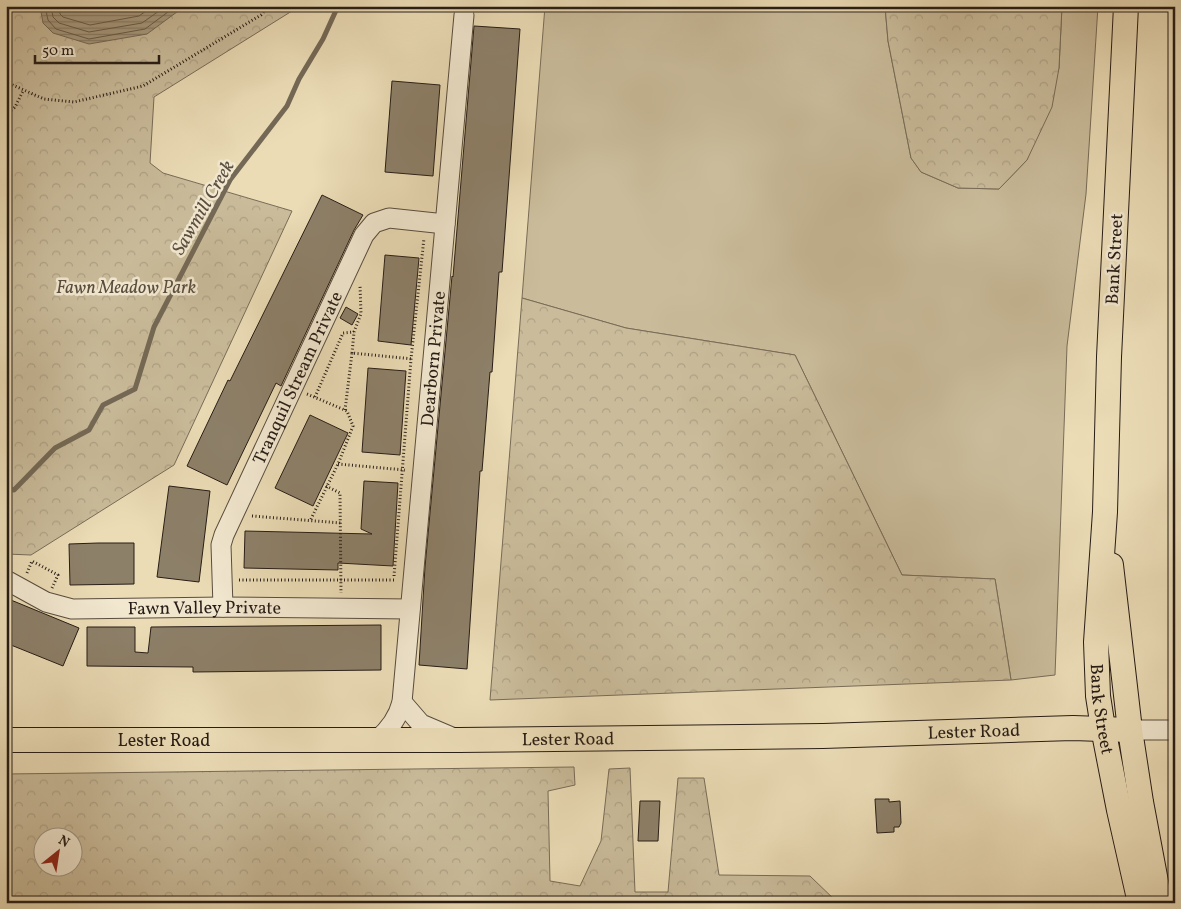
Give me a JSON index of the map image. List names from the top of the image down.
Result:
{
  "streets": {
    "main road": ["Bank Street", "Lester Road"],
    "street": ["Dearborn Private", "Tranquil Stream Private", "Fawn Valley Private"]
  },
  "crossings": [
    ["Bank Street", "Lester Road"],
    ["Dearborn Private", "Tranquil Stream Private"],
    ["Dearborn Private", "Fawn Valley Private"],
    ["Dearborn Private", "Lester Road"],
    ["Tranquil Stream Private", "Fawn Valley Private"]
  ],
  "water": ["Sawmill Creek"],
  "parks": ["Fawn Meadow Park"],
  "scale_bar": "50 m",
  "north": "top right"
}
